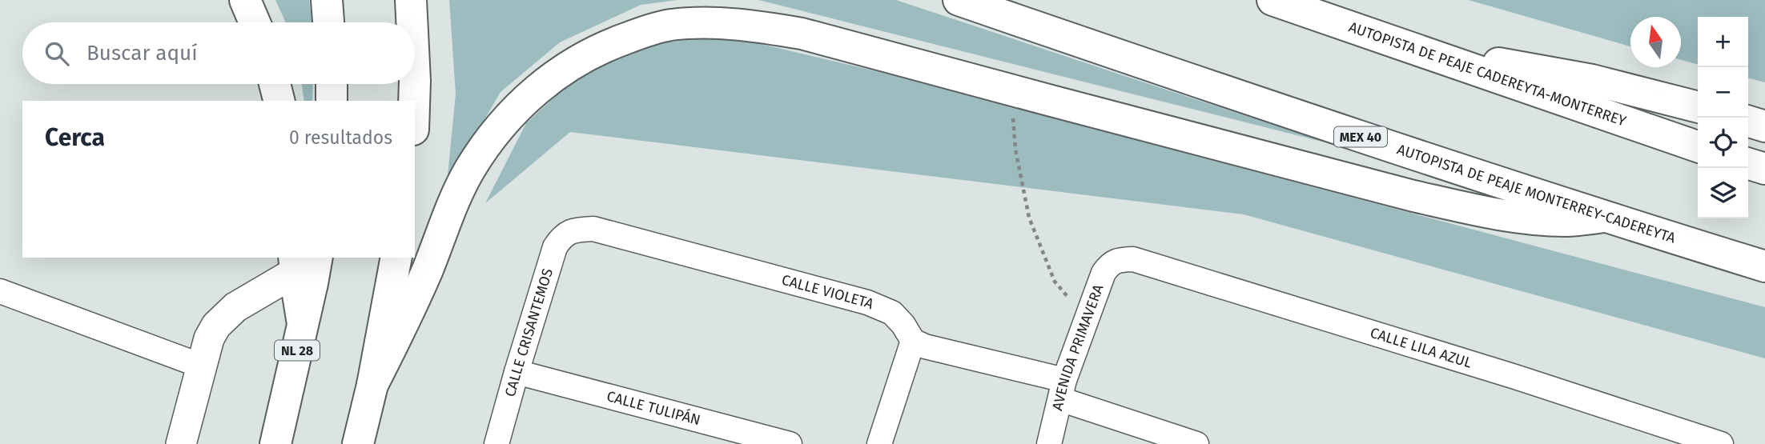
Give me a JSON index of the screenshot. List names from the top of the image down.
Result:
{
  "streets": {
    "main road": [
      "AUTOPISTA DE PEAJE CADEREYTA-MONTERREY",
      "MEX 40",
      "AUTOPISTA DE PEAJE MONTERREY-CADEREYTA",
      "NL 28"
    ],
    "street": [
      "CALLE VIOLETA",
      "CALLE CRISANTEMOS",
      "AVENIDA PRIMAVERA",
      "CALLE LILA AZUL",
      "CALLE TULIPÁN"
    ]
  },
  "crossings": [
    ["CALLE VIOLETA", "CALLE CRISANTEMOS"],
    ["CALLE CRISANTEMOS", "CALLE TULIPÁN"],
    ["AVENIDA PRIMAVERA", "CALLE LILA AZUL"]
  ],
  "north": "top",
  "page": {
    "map_buttons": ["+", "−"],
    "search": "Buscar aquí",
    "heading": ["Cerca", "0 resultados"]
  }
}
